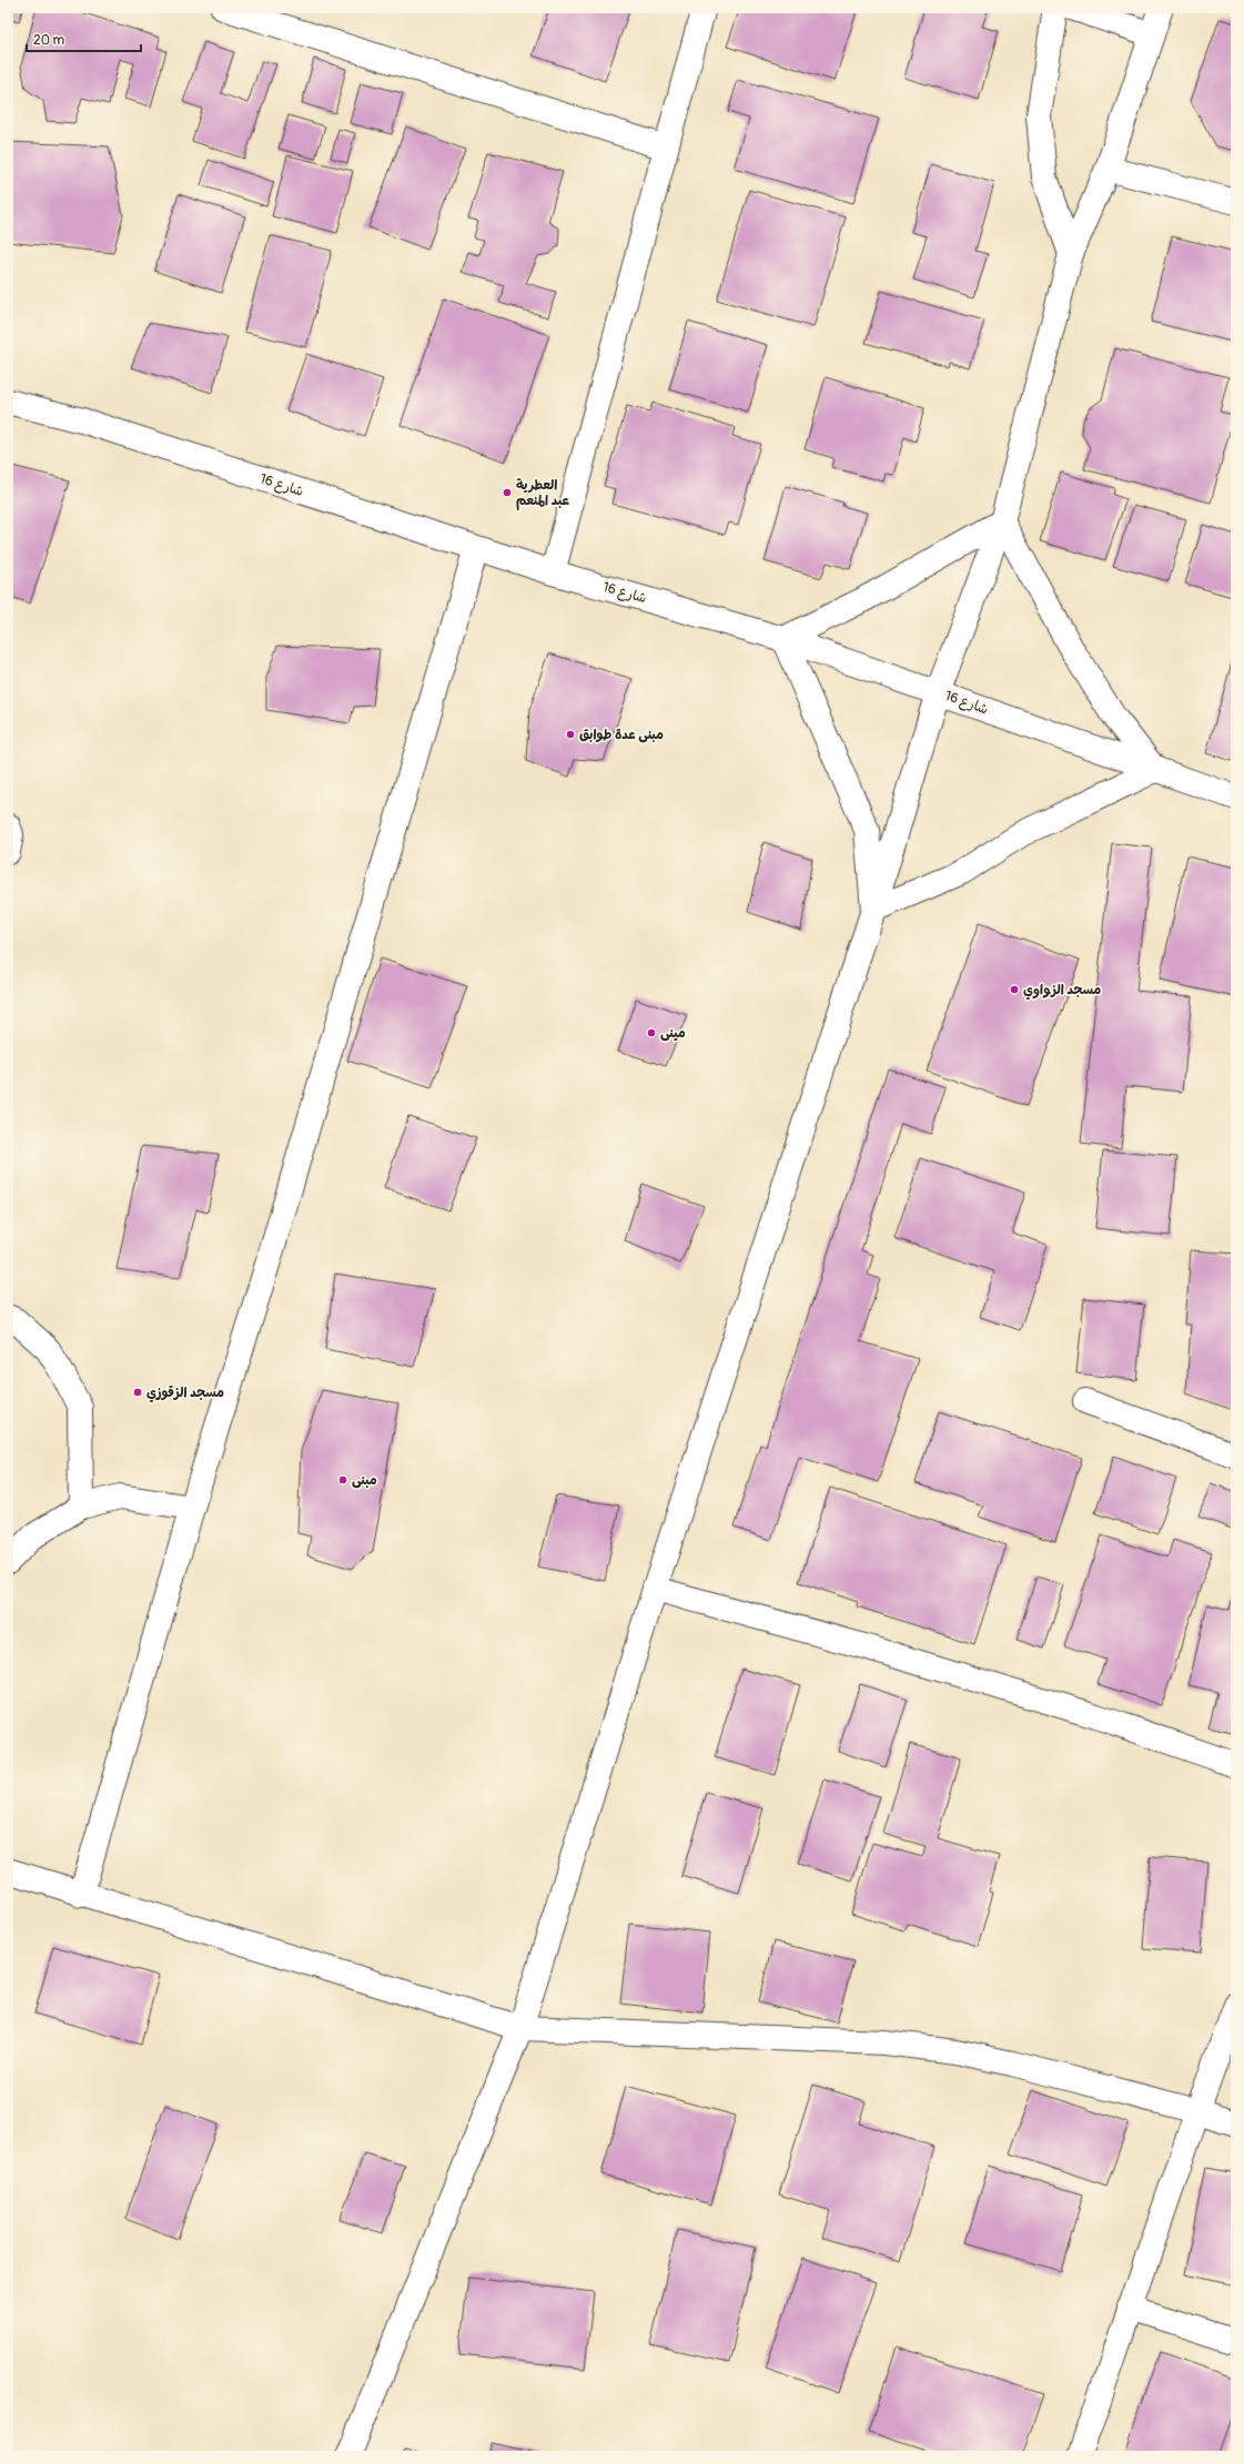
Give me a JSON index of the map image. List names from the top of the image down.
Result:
{
  "streets": {
    "street": ["شارع 16"]
  },
  "places": [
    "العطرية عبد المنعم",
    "مبنى عدة طوابق",
    "مسجد الزواوي",
    "مينى",
    "مسجد الزقوزي",
    "مبنى"
  ],
  "scale_bar": "20 m"
}
